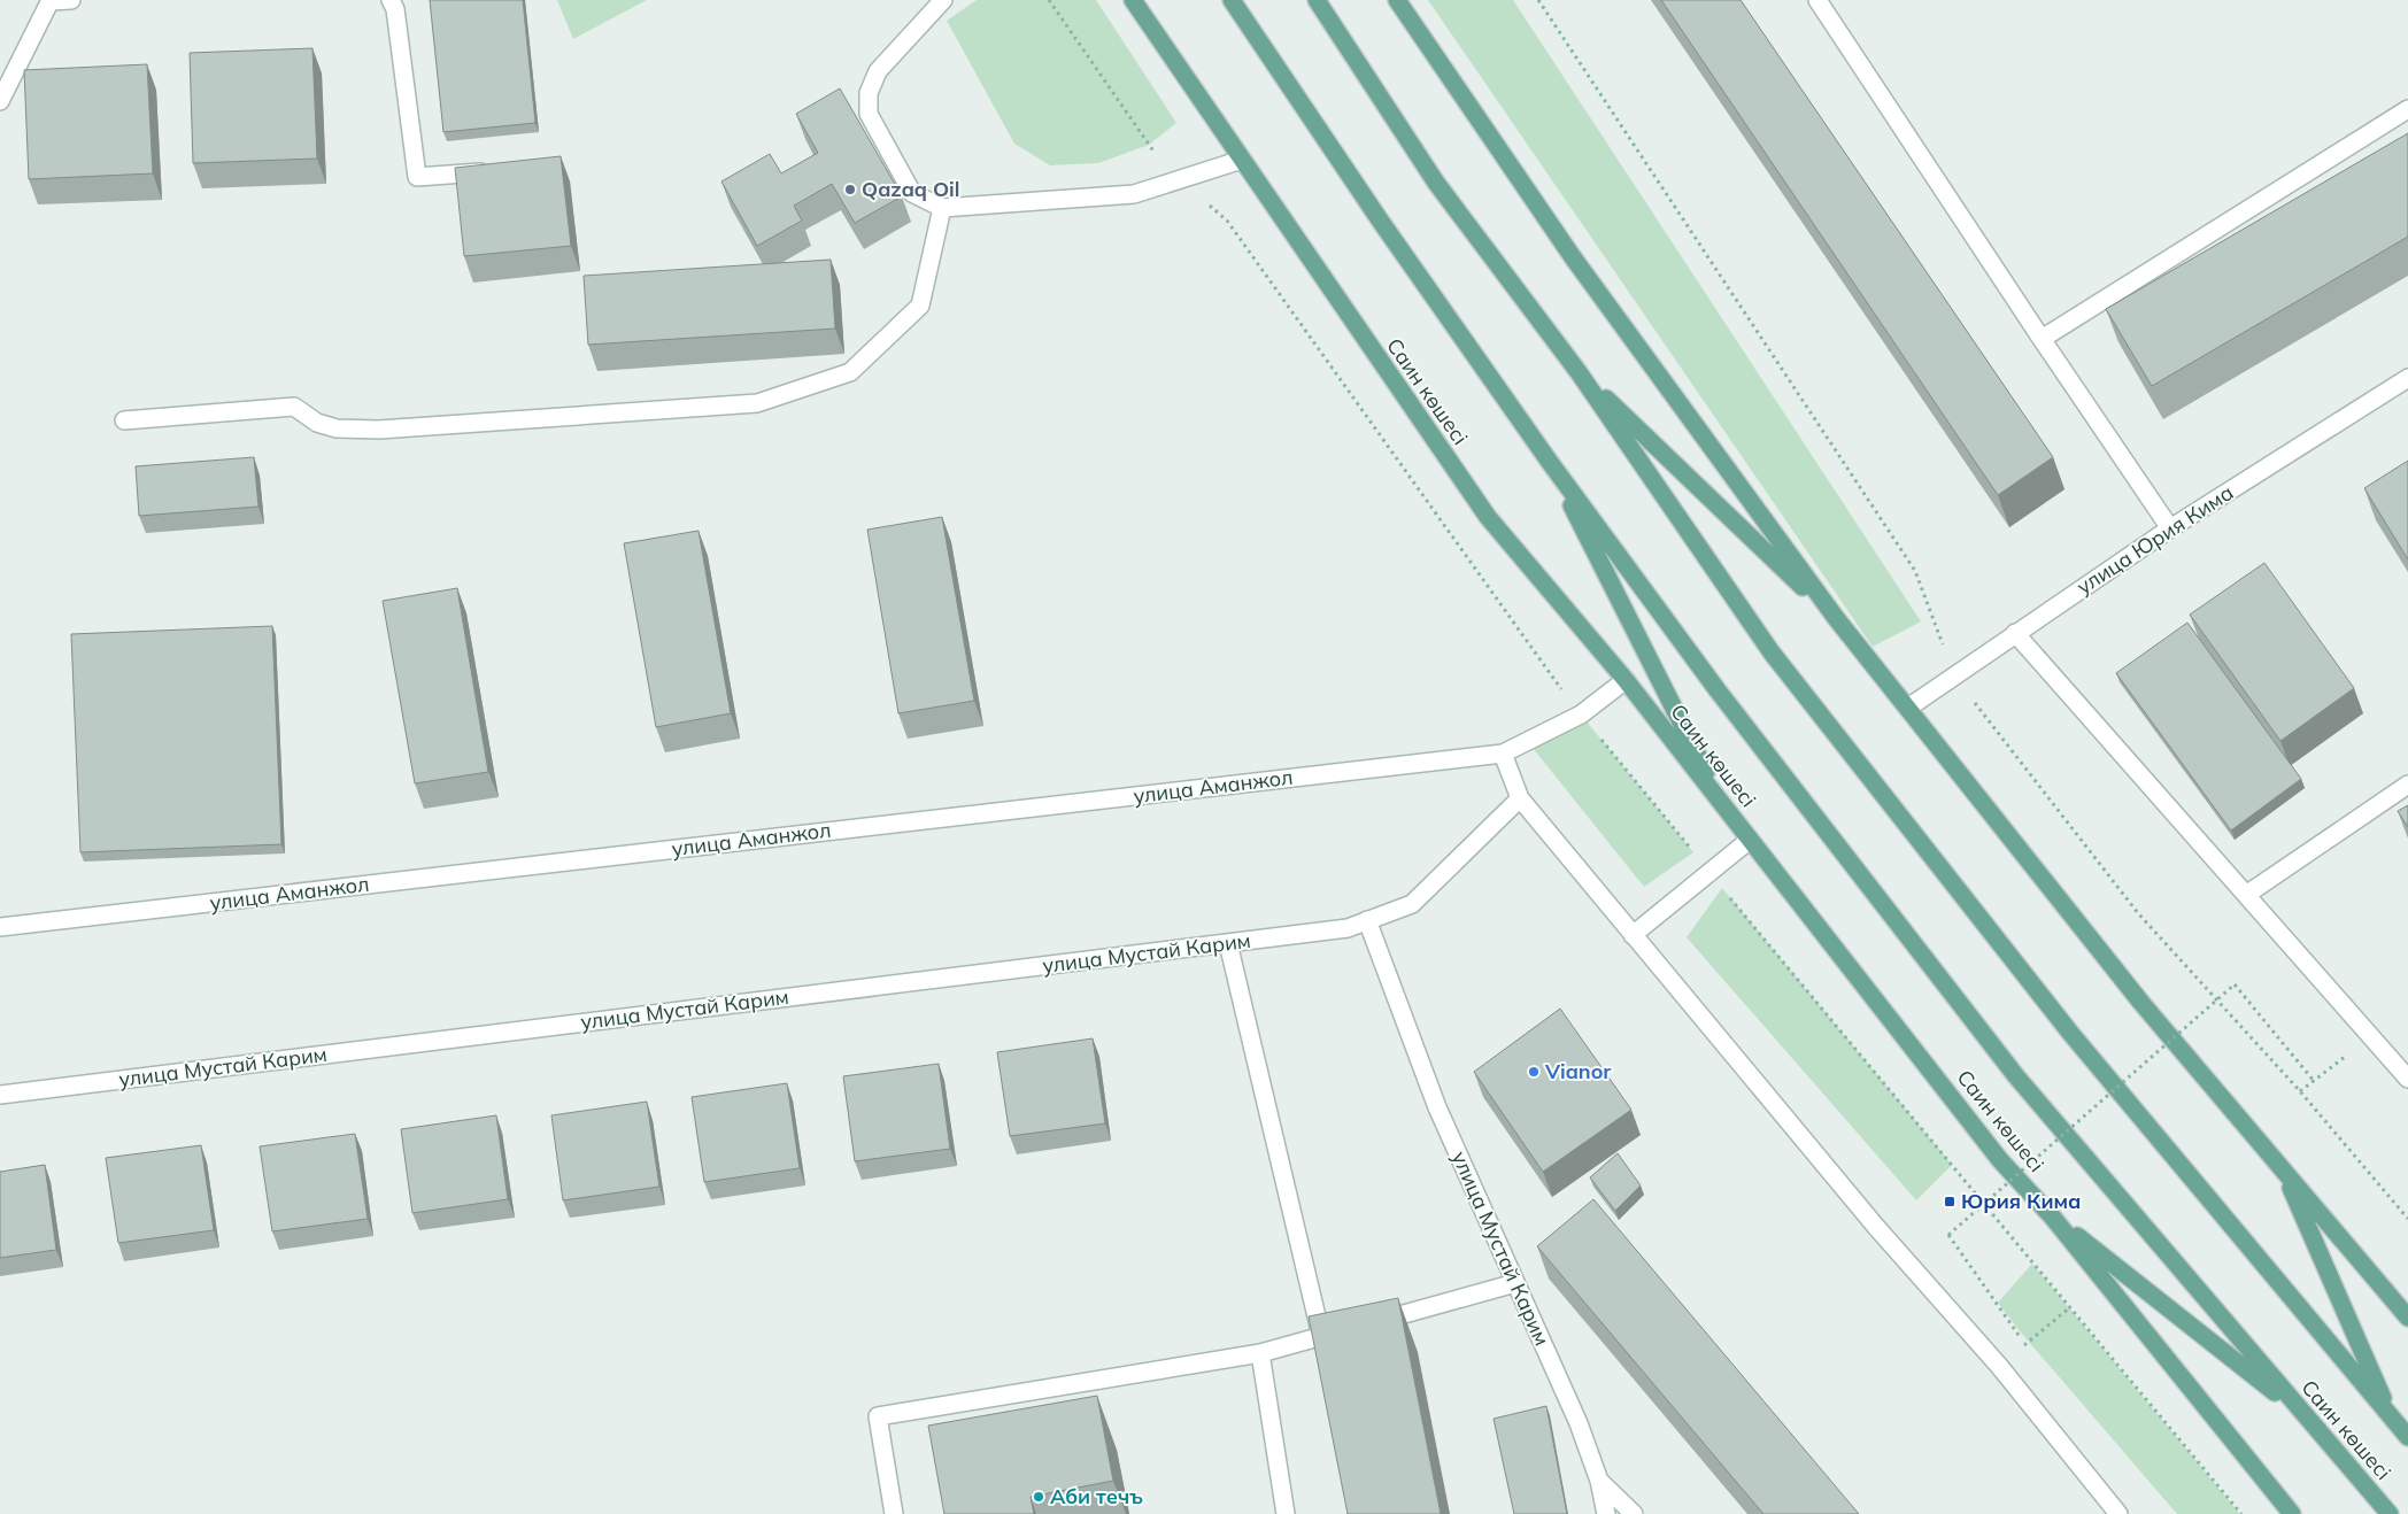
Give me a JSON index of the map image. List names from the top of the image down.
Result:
{
  "streets": {
    "main road": ["Саин көшесі"],
    "street": ["улица Юрия Кима", "улица Аманжол", "улица Мустай Карим"]
  },
  "crossings": [
    ["Саин көшесі", "улица Аманжол"]
  ],
  "places": {
    "other": ["Qazaq Oil", "Vianor", "Аби течъ"],
    "transit": ["Юрия Кима"]
  }
}
